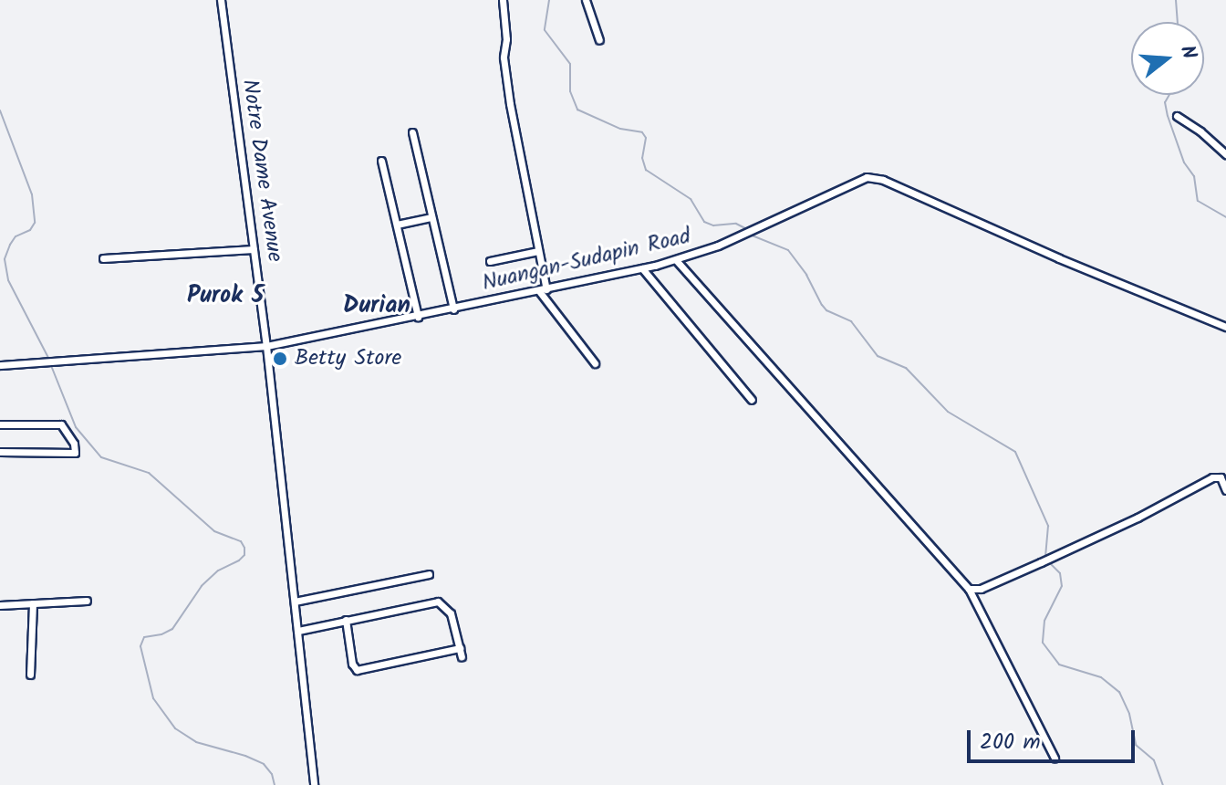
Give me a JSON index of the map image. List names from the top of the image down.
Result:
{
  "streets": {
    "street": ["Notre Dame Avenue", "Nuangan-Sudapin Road"]
  },
  "crossings": [
    ["Notre Dame Avenue", "Nuangan-Sudapin Road"]
  ],
  "districts": ["Purok 5", "Durian"],
  "places": ["Betty Store"],
  "scale_bar": "200 m",
  "north": "right"
}
